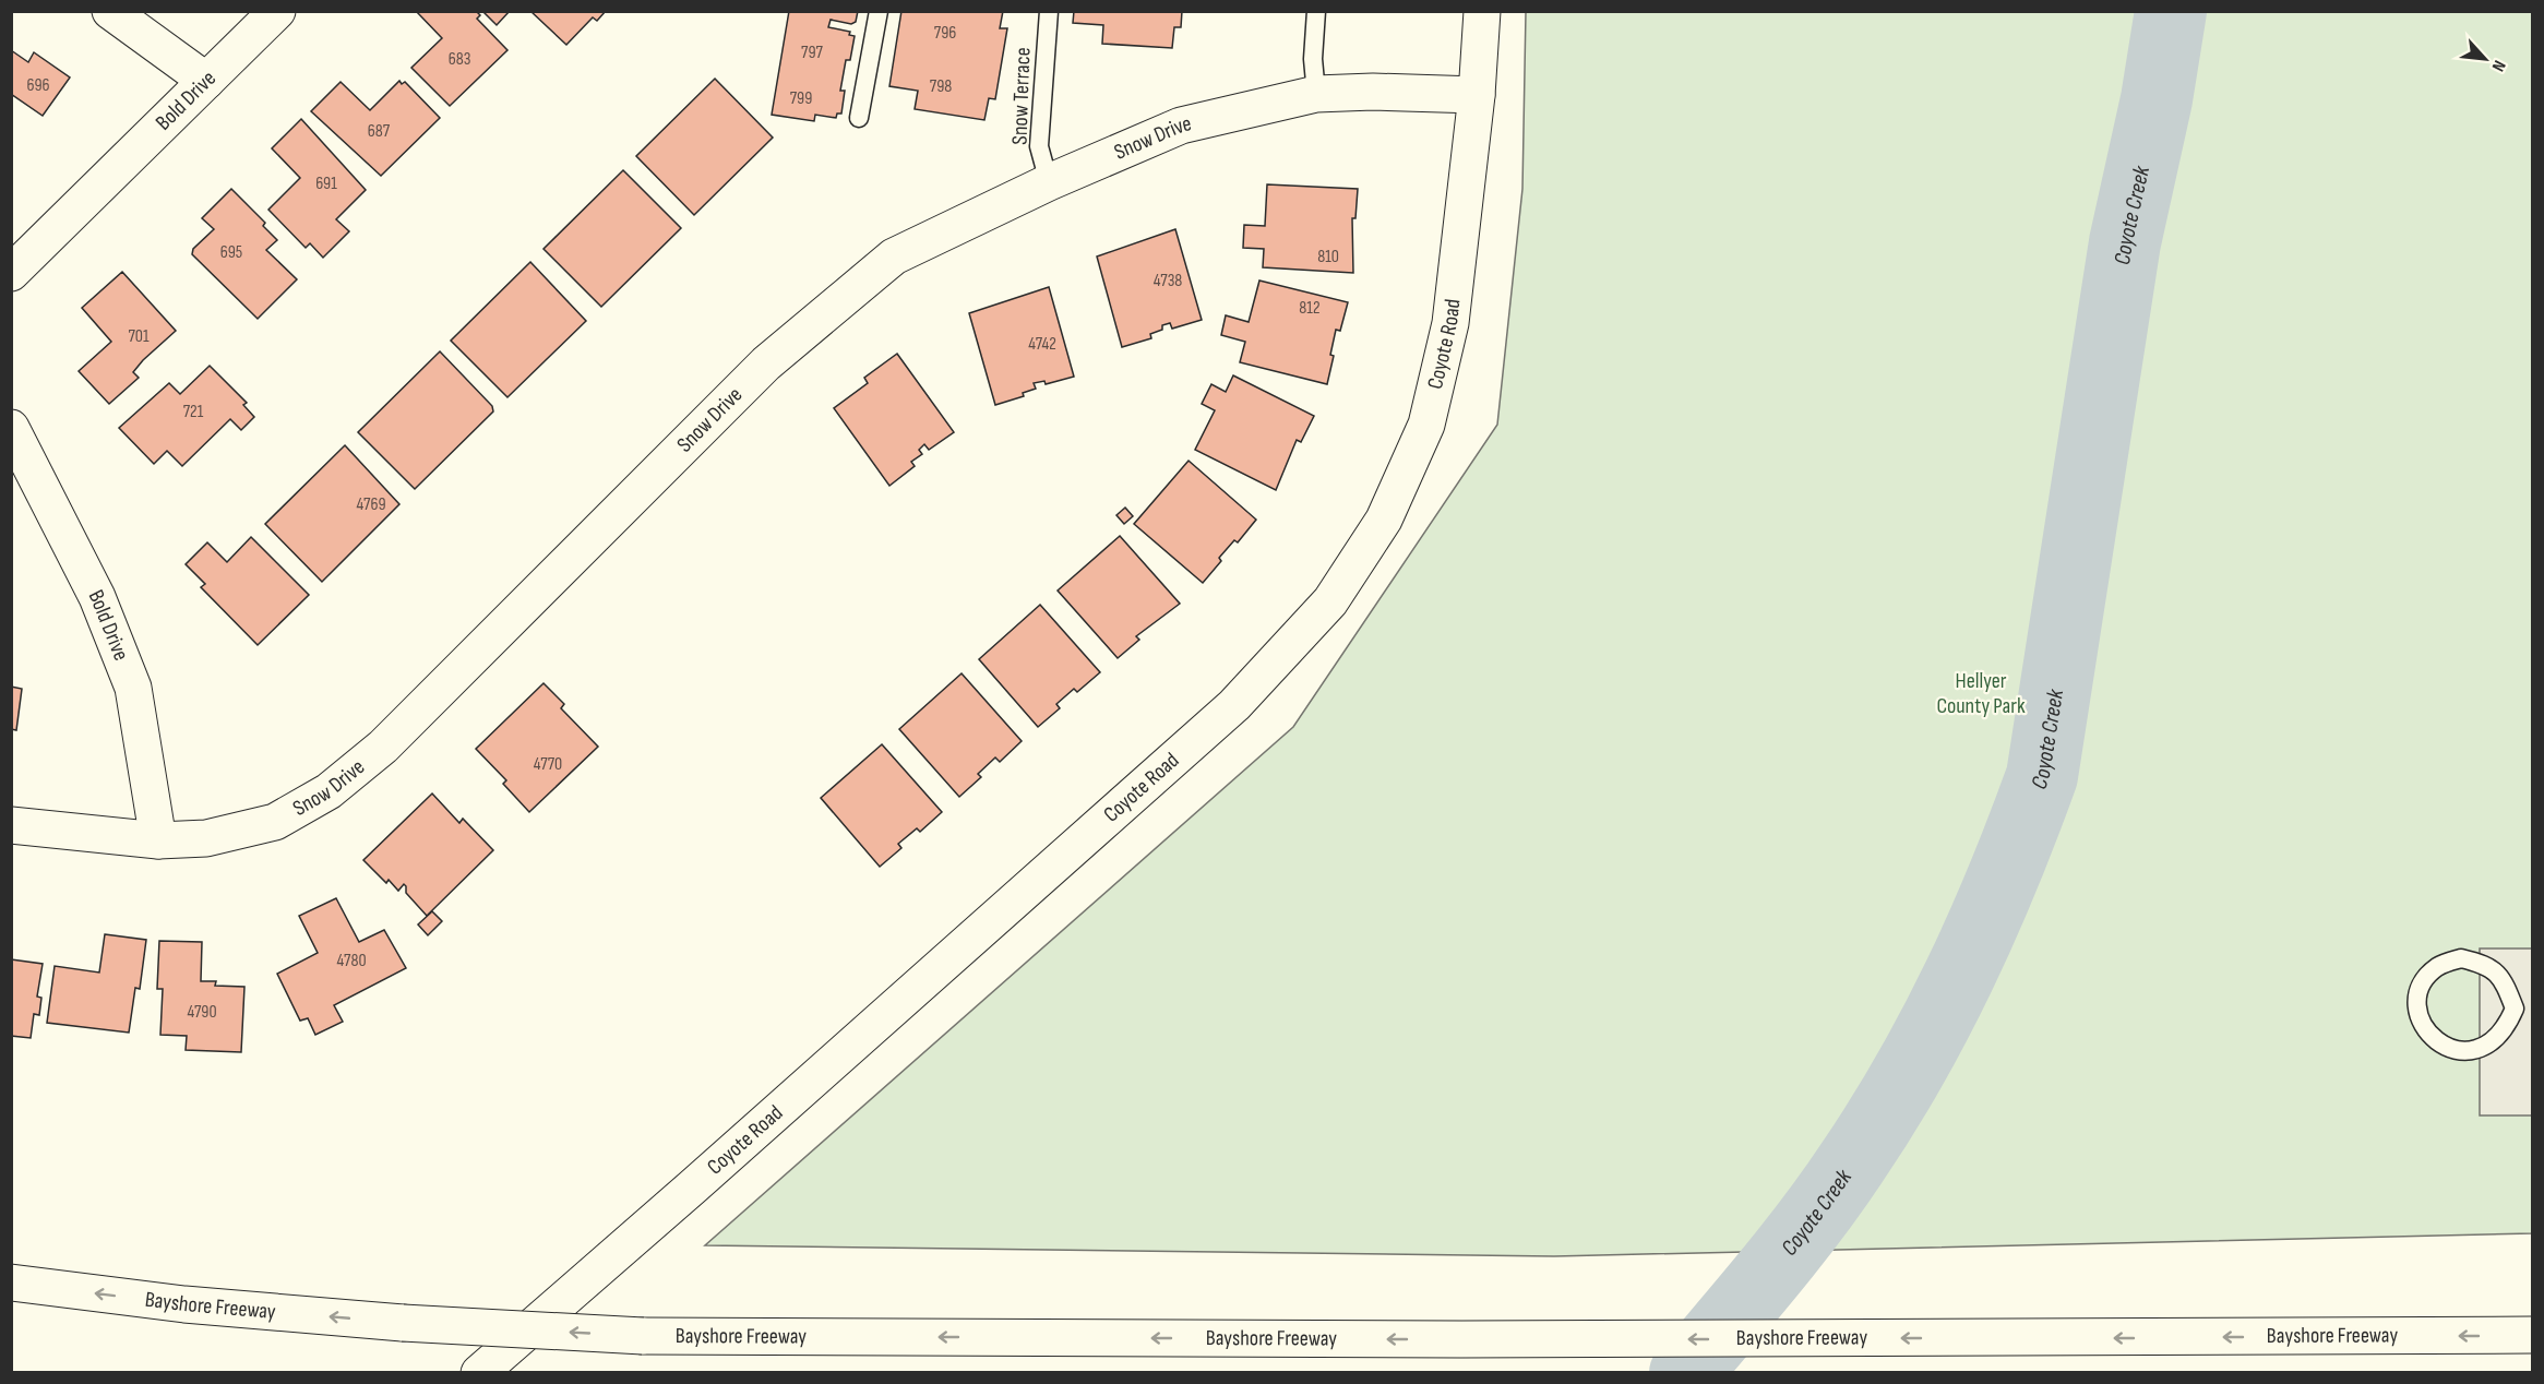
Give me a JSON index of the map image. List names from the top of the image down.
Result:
{
  "streets": {
    "main road": [
      "Bold Drive",
      "Snow Drive",
      "Coyote Road",
      "Bayshore Freeway"
    ],
    "lane": ["Snow Terrace"]
  },
  "crossings": [
    ["Snow Terrace", "Snow Drive"],
    ["Bold Drive", "Snow Drive"],
    ["Snow Drive", "Coyote Road"]
  ],
  "one_way": ["Bayshore Freeway"],
  "water": ["Coyote Creek"],
  "parks": ["Hellyer County Park"],
  "house_numbers": [
    "796",
    "797",
    "683",
    "696",
    "798",
    "799",
    "687",
    "691",
    "695",
    "810",
    "4738",
    "812",
    "701",
    "4742",
    "721",
    "4769",
    "4770",
    "4780",
    "4790"
  ],
  "north": "bottom right"
}
